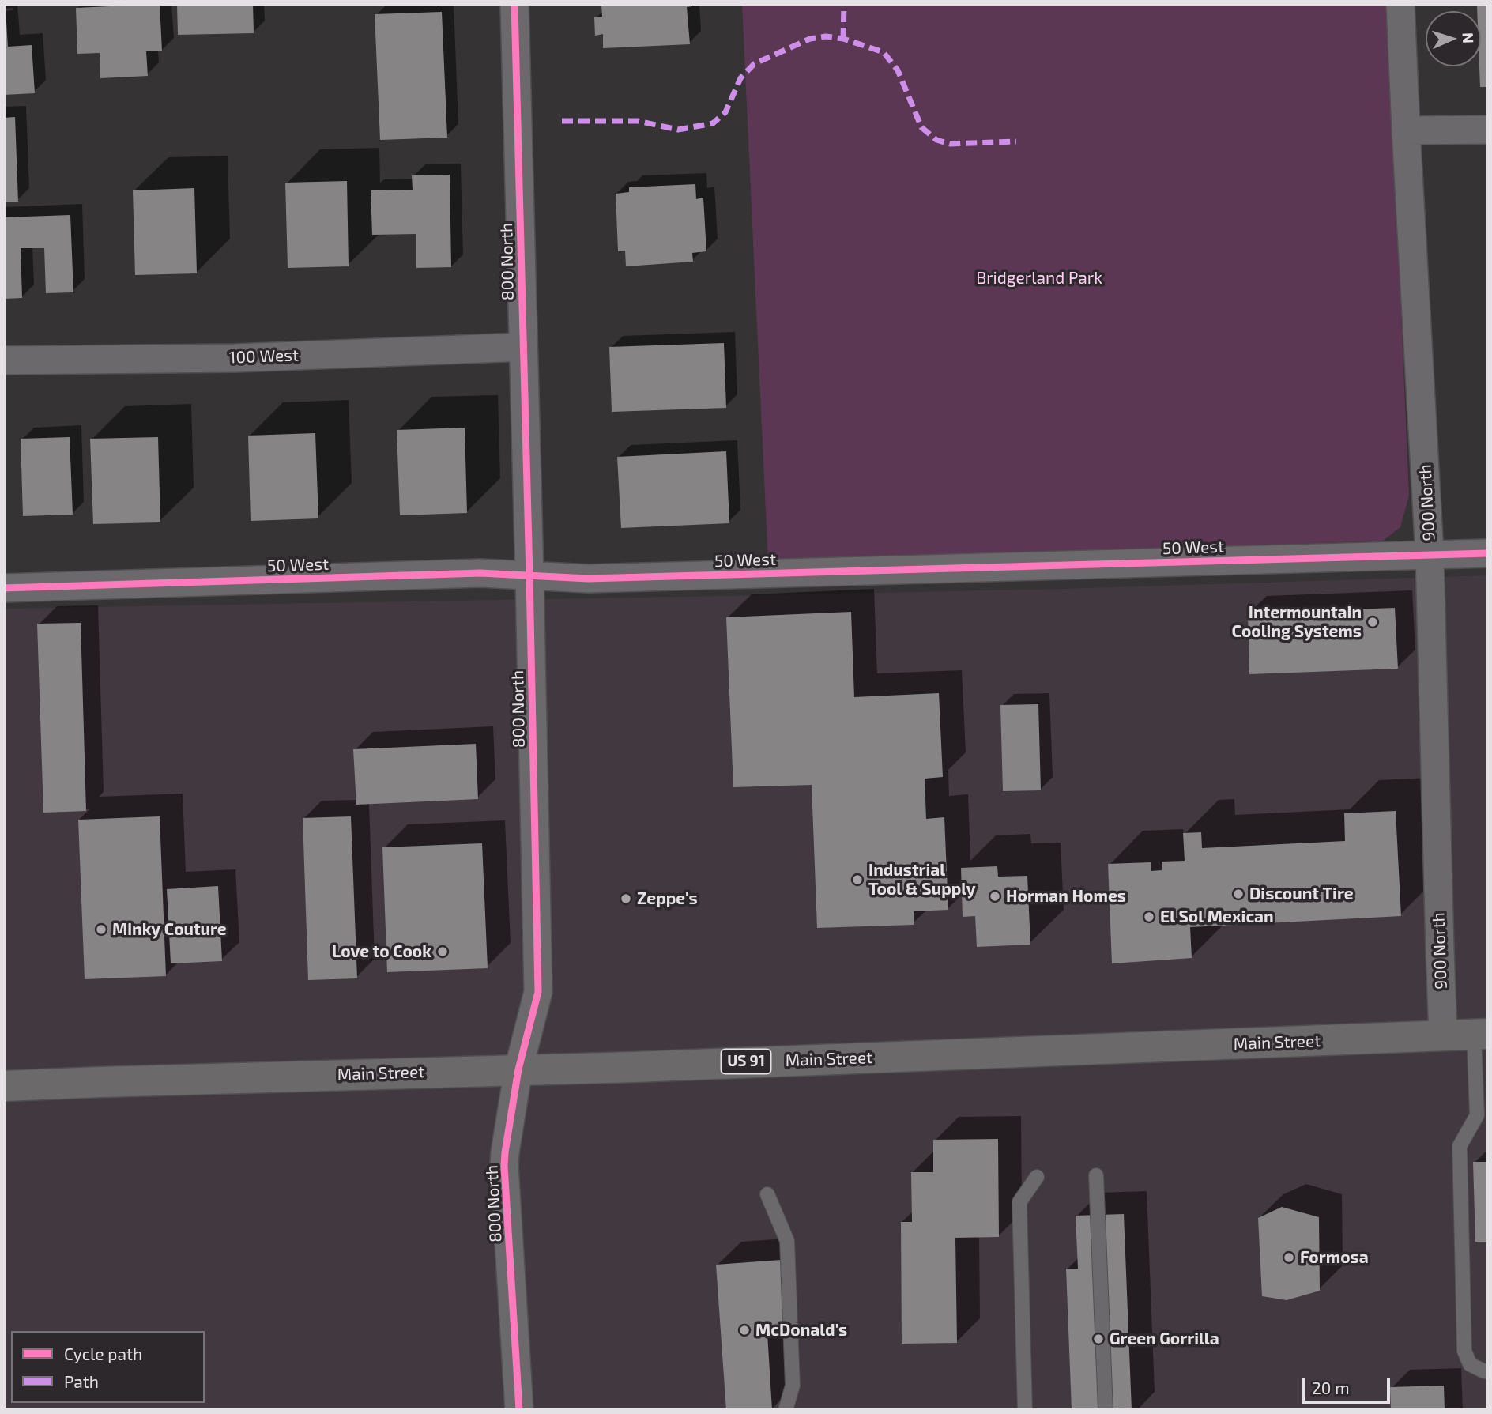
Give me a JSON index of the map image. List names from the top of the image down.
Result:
{
  "streets": {
    "main road": ["Main Street", "US 91"],
    "street": [
      "800 North",
      "100 West",
      "900 North",
      "50 West"
    ]
  },
  "crossings": [
    ["800 North", "100 West"],
    ["800 North", "50 West"],
    ["800 North", "Main Street"],
    ["900 North", "50 West"],
    ["900 North", "Main Street"]
  ],
  "parks": ["Bridgerland Park"],
  "places": [
    "Intermountain Cooling Systems",
    "Industrial Tool & Supply",
    "Discount Tire",
    "Horman Homes",
    "Zeppe's",
    "El Sol Mexican",
    "Minky Couture",
    "Love to Cook",
    "Formosa",
    "McDonald's",
    "Green Gorrilla"
  ],
  "legend": ["Cycle path", "Path"],
  "scale_bar": "20 m",
  "north": "right"
}
